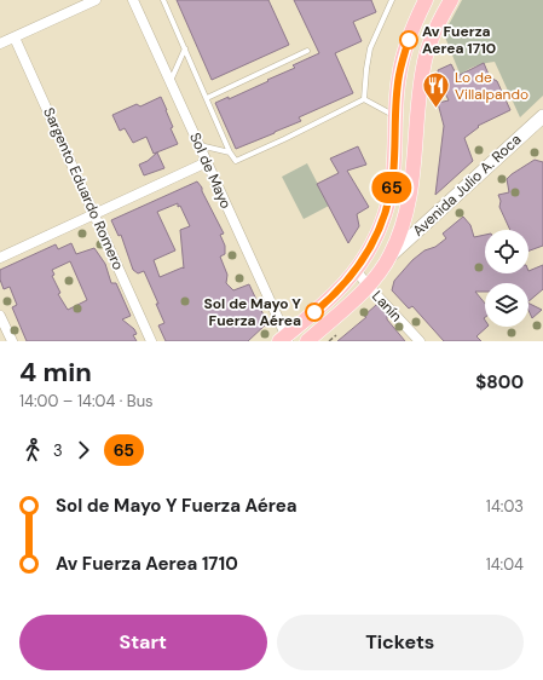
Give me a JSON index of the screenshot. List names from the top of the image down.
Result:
{
  "streets": {
    "main road": ["Avenida Julio A. Roca"],
    "street": ["Sol de Mayo", "Sargento Eduardo Romero", "Lanín"]
  },
  "places": {
    "other": ["Av Fuerza Aerea 1710", "Sol de Mayo Y Fuerza Aérea"],
    "restaurant": ["Lo de Villalpando"]
  },
  "lines": ["bus line 65"],
  "page": {
    "on_map": "65",
    "heading": ["4 min", "14:00 – 14:04 · Bus", "$800"],
    "legs": ["3", "65"],
    "list": [
      {
        "name": "Sol de Mayo Y Fuerza Aérea",
        "value": "14:03"
      },
      {
        "name": "Av Fuerza Aerea 1710",
        "value": "14:04"
      }
    ],
    "buttons": ["Start", "Tickets"]
  }
}
